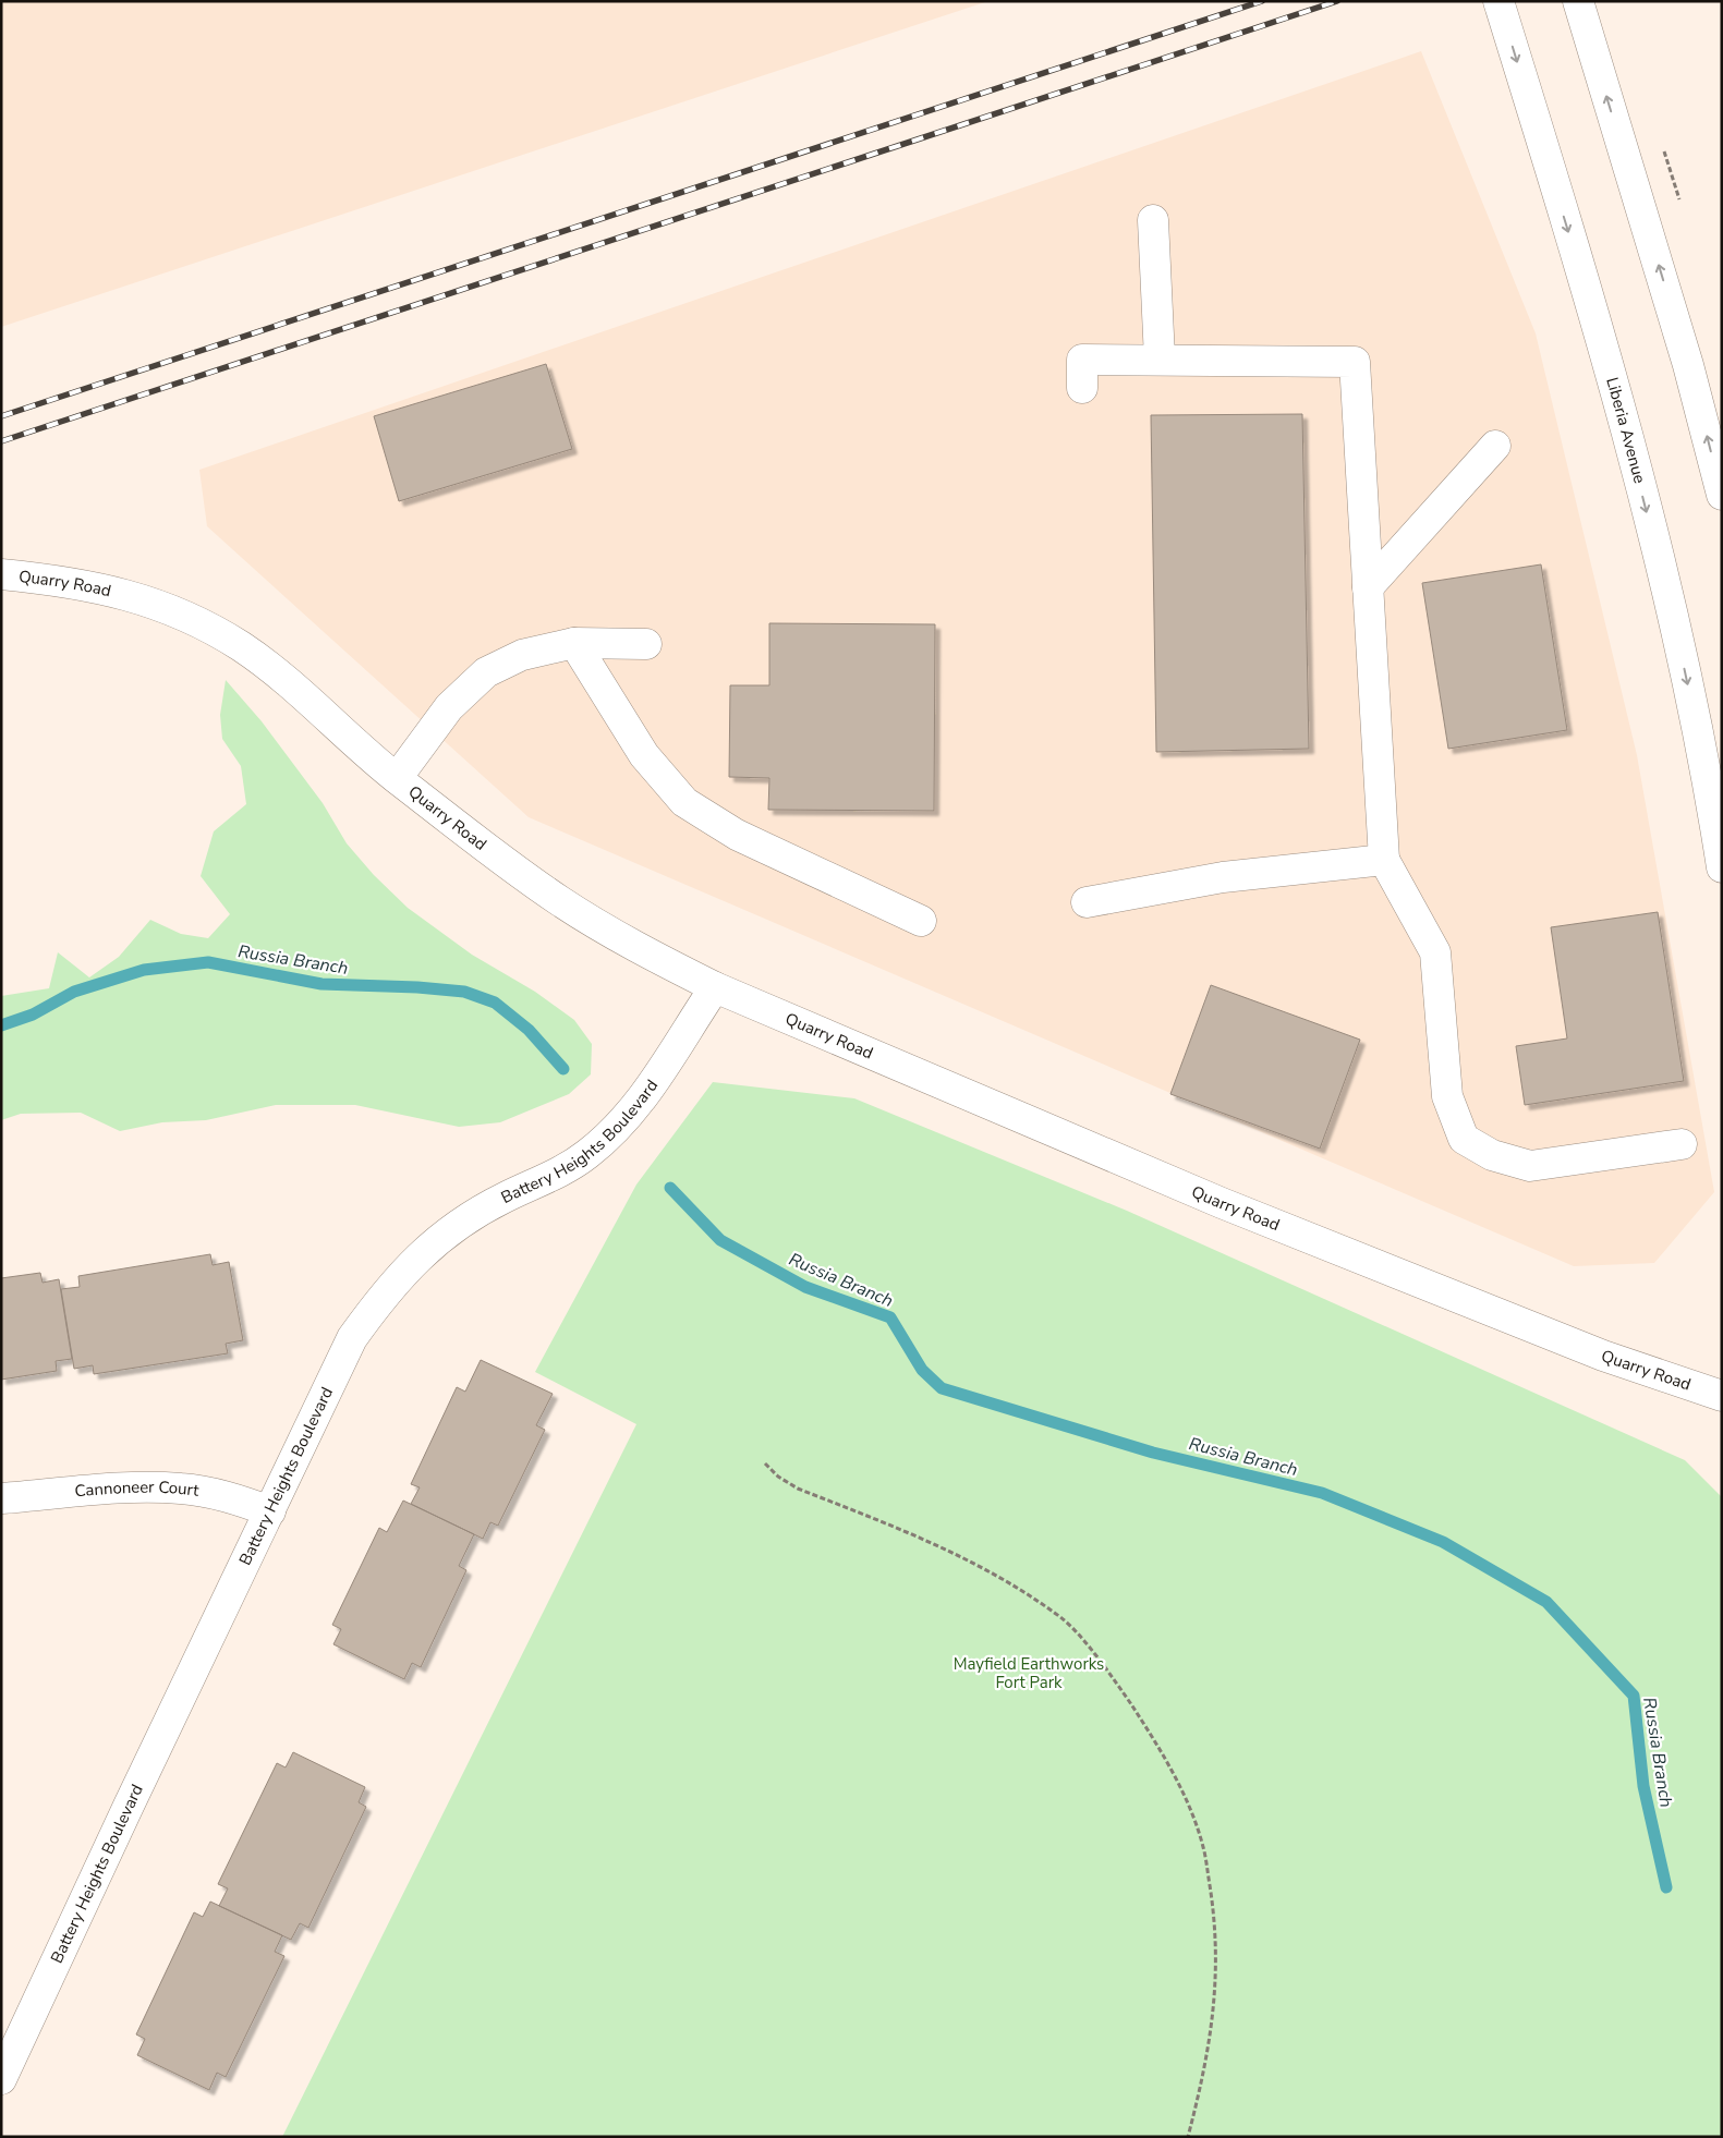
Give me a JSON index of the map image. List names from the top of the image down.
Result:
{
  "streets": {
    "main road": [
      "Liberia Avenue",
      "Quarry Road",
      "Battery Heights Boulevard",
      "Cannoneer Court"
    ]
  },
  "crossings": [
    ["Quarry Road", "Battery Heights Boulevard"],
    ["Battery Heights Boulevard", "Cannoneer Court"]
  ],
  "water": ["Russia Branch"],
  "parks": ["Mayfield Earthworks Fort Park"]
}
